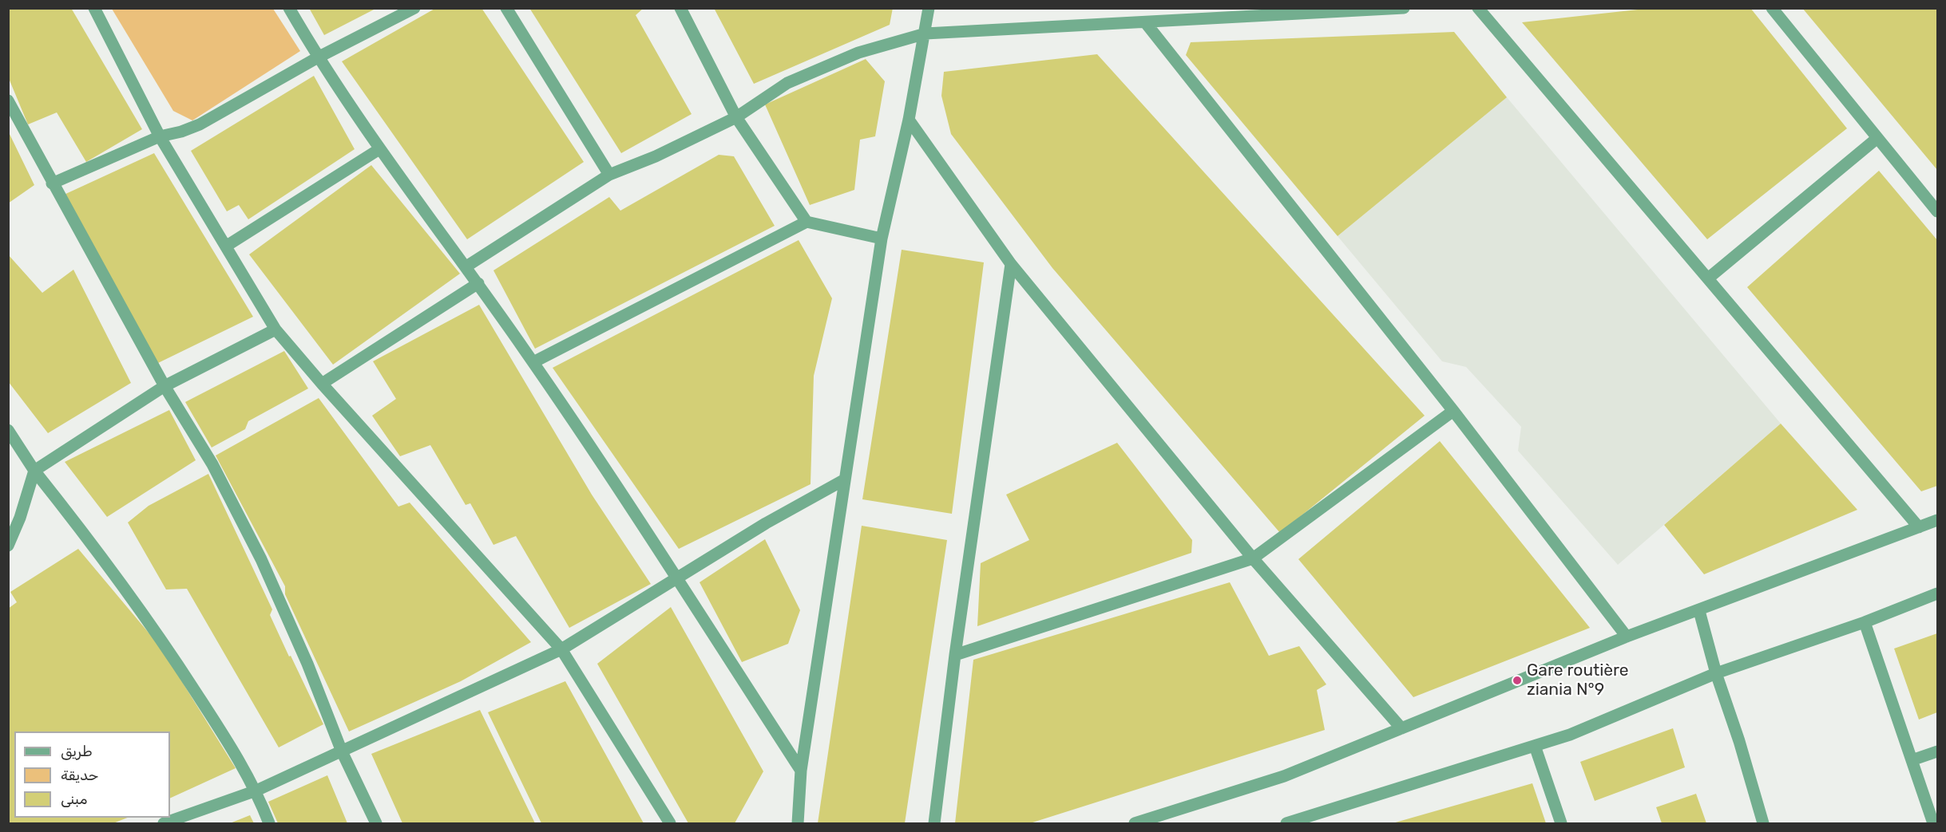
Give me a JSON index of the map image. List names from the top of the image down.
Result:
{
  "places": ["Gare routière ziania N°9"],
  "legend": ["طريق", "حديقة", "مبنى"]
}
